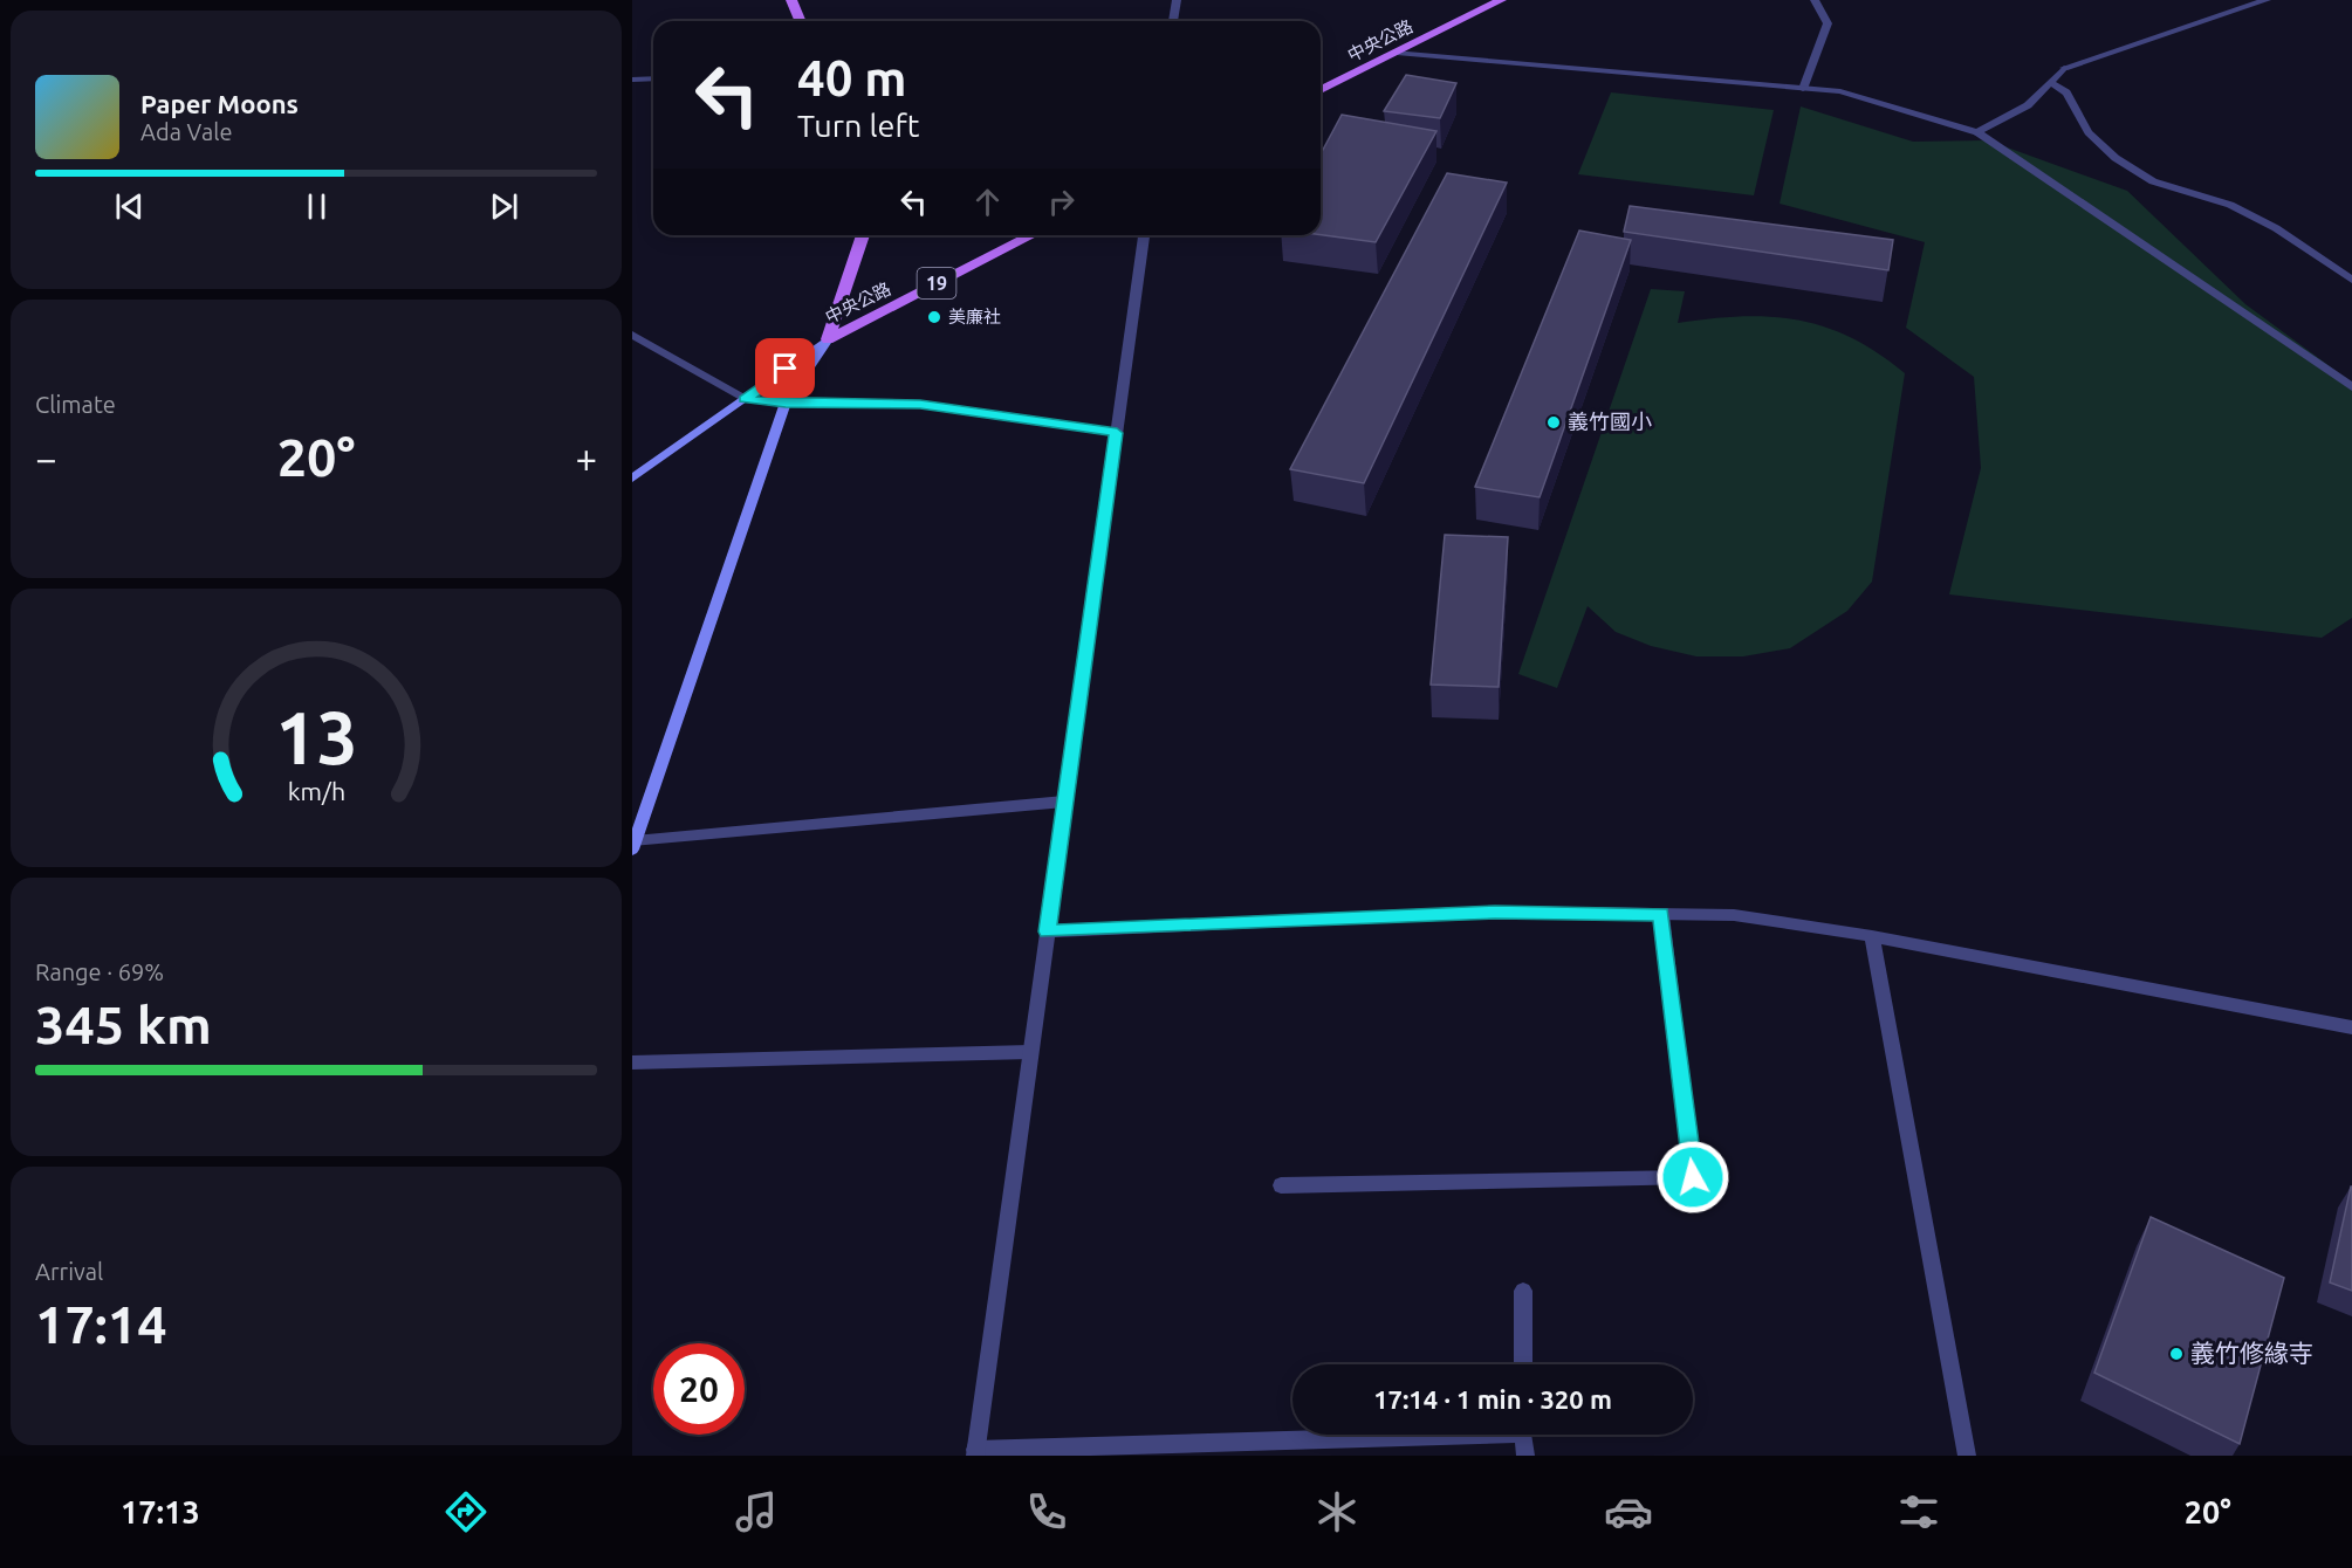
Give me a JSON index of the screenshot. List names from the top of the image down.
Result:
{
  "streets": {
    "main road": ["中央公路", "19"]
  },
  "places": ["美廉社", "義竹國小", "義竹修緣寺"],
  "page": {
    "turn": ["40 m", "Turn left"],
    "song": ["Paper Moons", "Ada Vale"],
    "tile": [
      "Climate",
      ["Range · 69%", "345 km"],
      ["Arrival", "17:14"]
    ],
    "heat": ["−", "20°", "+"],
    "limit": "20",
    "trip": "17:14 · 1 min · 320 m",
    "tabs": ["17:13", "20°"],
    "gauge": ["13", "km/h"]
  }
}
